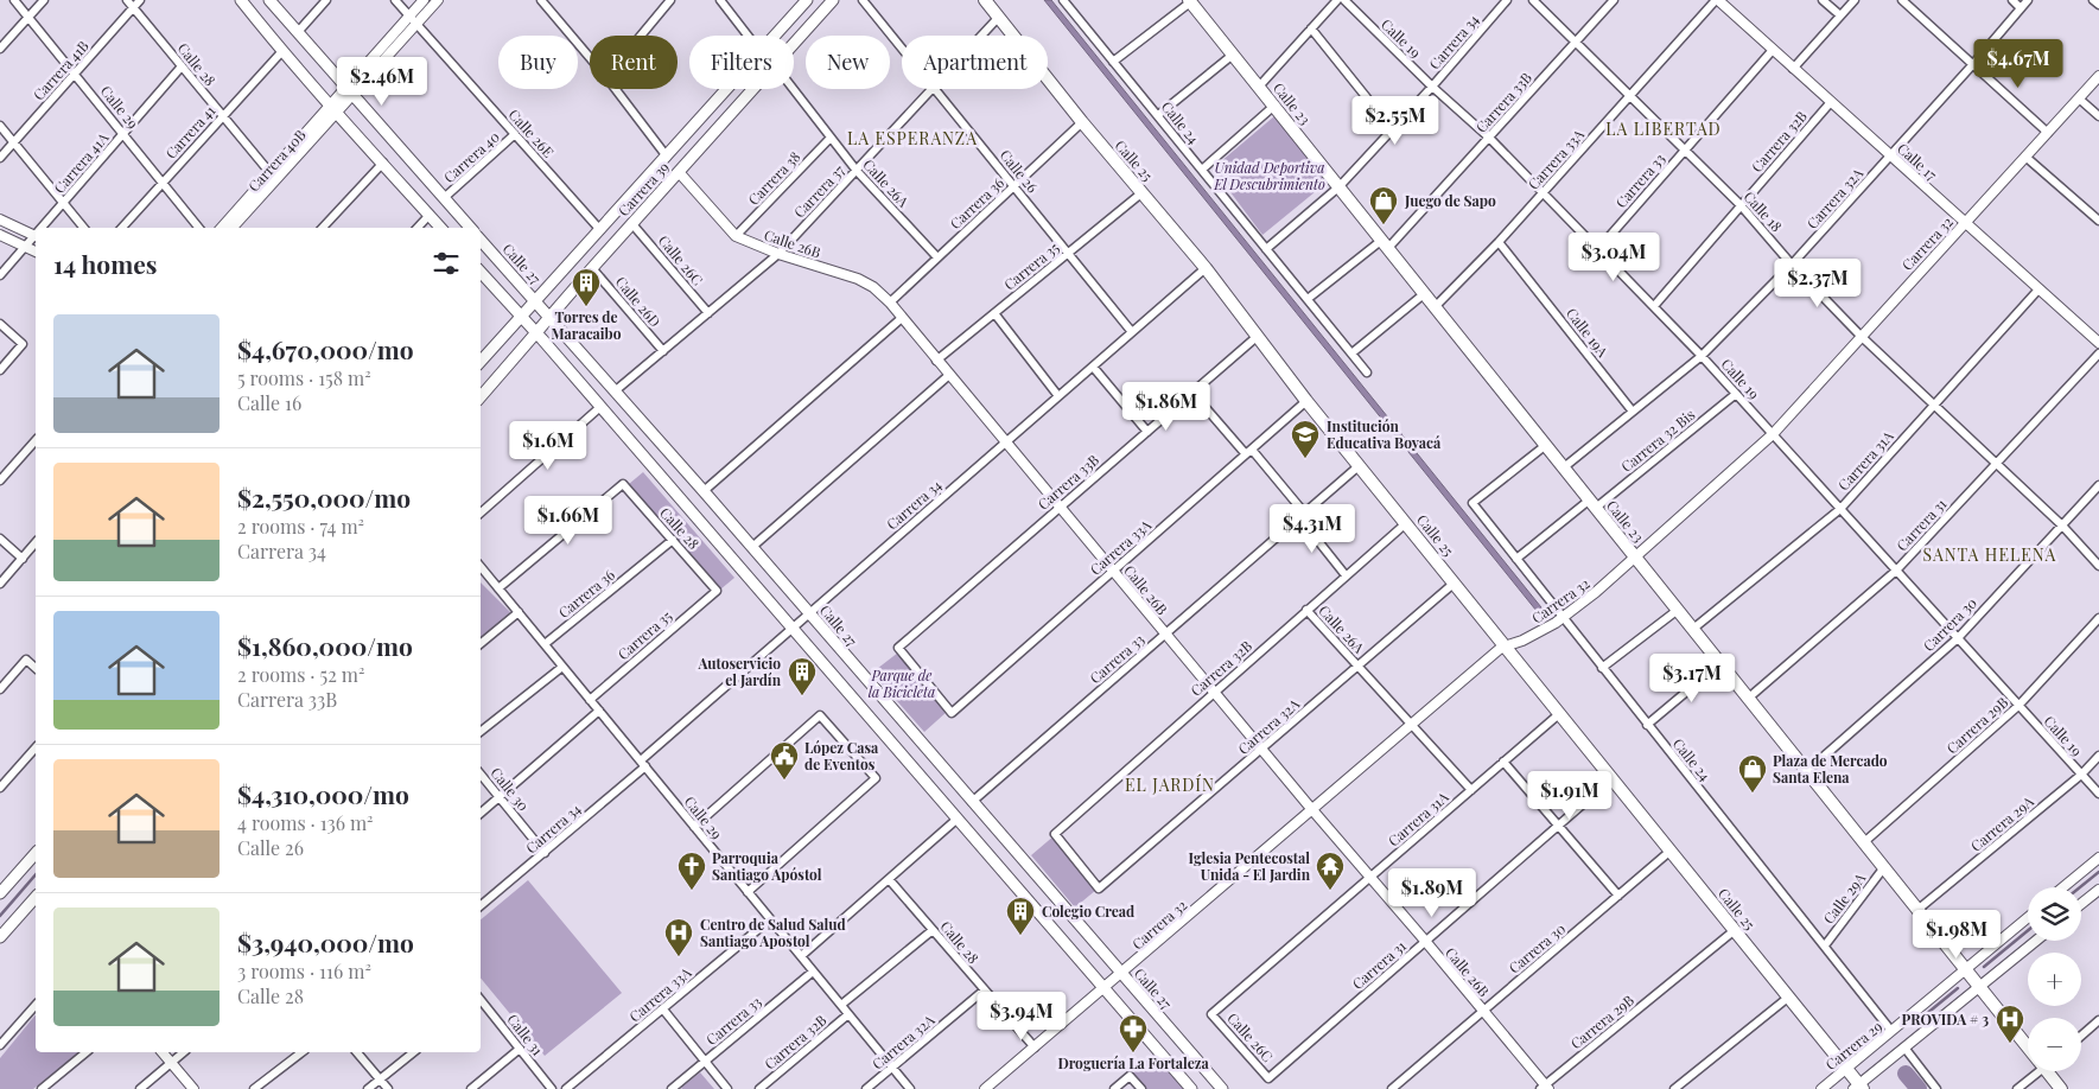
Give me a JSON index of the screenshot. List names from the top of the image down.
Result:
{
  "streets": {
    "main road": [
      "Calle 23",
      "Calle 25",
      "Carrera 39",
      "Calle 27"
    ],
    "street": [
      "Calle 19",
      "Carrera 34",
      "Calle 28",
      "Carrera 41B",
      "Carrera 33B",
      "Calle 29",
      "Calle 24",
      "Carrera 41",
      "Calle 26E",
      "Carrera 32B",
      "Carrera 40",
      "Carrera 33A",
      "Carrera 40B",
      "Calle 17",
      "Carrera 41A",
      "Calle 26",
      "Carrera 38",
      "Carrera 33",
      "Calle 26A",
      "Carrera 37",
      "Carrera 32A",
      "Carrera 36",
      "Calle 18",
      "Calle 26B",
      "Carrera 32",
      "Calle 26C",
      "Carrera 35",
      "Calle 26D",
      "Calle 19A",
      "Carrera 32 Bis",
      "Carrera 31A",
      "Carrera 31",
      "Carrera 30",
      "Carrera 29B",
      "Calle 30",
      "Carrera 29A",
      "Calle 29A",
      "Calle 31",
      "Carrera 29"
    ]
  },
  "crossings": [
    ["Calle 19", "Carrera 34"],
    ["Calle 19", "Carrera 33B"],
    ["Calle 19", "Carrera 32B"],
    ["Calle 19", "Carrera 33A"],
    ["Calle 19", "Carrera 33"],
    ["Calle 19", "Carrera 32A"],
    ["Calle 19", "Carrera 32"],
    ["Calle 19", "Carrera 32 Bis"],
    ["Calle 19", "Carrera 31A"],
    ["Calle 19", "Carrera 31"],
    ["Calle 19", "Carrera 30"],
    ["Calle 19", "Carrera 29B"],
    ["Calle 19", "Carrera 29A"],
    ["Carrera 34", "Calle 23"],
    ["Carrera 34", "Calle 29"],
    ["Carrera 34", "Calle 24"],
    ["Carrera 34", "Calle 25"],
    ["Carrera 34", "Calle 26"],
    ["Carrera 34", "Calle 26B"],
    ["Carrera 34", "Calle 27"],
    ["Carrera 34", "Calle 30"],
    ["Calle 28", "Carrera 41B"],
    ["Calle 28", "Calle 29"],
    ["Calle 28", "Carrera 41"],
    ["Calle 28", "Carrera 32B"],
    ["Calle 28", "Carrera 40B"],
    ["Calle 28", "Carrera 41A"],
    ["Calle 28", "Carrera 32A"],
    ["Calle 28", "Carrera 36"],
    ["Calle 28", "Carrera 32"],
    ["Calle 28", "Carrera 35"],
    ["Carrera 41B", "Calle 29"],
    ["Carrera 33B", "Calle 23"],
    ["Carrera 33B", "Calle 24"],
    ["Carrera 33B", "Carrera 33A"],
    ["Carrera 33B", "Calle 25"],
    ["Carrera 33B", "Calle 18"],
    ["Carrera 33B", "Calle 26B"],
    ["Calle 23", "Calle 24"],
    ["Calle 23", "Carrera 33A"],
    ["Calle 23", "Carrera 32A"],
    ["Calle 23", "Carrera 32"],
    ["Calle 23", "Carrera 32 Bis"],
    ["Calle 23", "Carrera 31A"],
    ["Calle 23", "Carrera 31"],
    ["Calle 23", "Carrera 30"],
    ["Calle 23", "Carrera 29B"],
    ["Calle 23", "Carrera 29A"],
    ["Calle 23", "Calle 29A"],
    ["Calle 23", "Carrera 29"],
    ["Calle 29", "Carrera 41"],
    ["Calle 29", "Carrera 32B"],
    ["Calle 29", "Carrera 33A"],
    ["Calle 29", "Carrera 41A"],
    ["Calle 29", "Carrera 33"],
    ["Calle 29", "Carrera 32A"],
    ["Calle 29", "Carrera 36"],
    ["Calle 29", "Carrera 35"],
    ["Calle 24", "Carrera 32"],
    ["Calle 24", "Carrera 32 Bis"],
    ["Calle 24", "Calle 29A"],
    ["Calle 24", "Carrera 29"],
    ["Calle 26E", "Carrera 40"],
    ["Calle 26E", "Carrera 40B"],
    ["Calle 26E", "Carrera 39"],
    ["Carrera 32B", "Calle 25"],
    ["Carrera 32B", "Calle 17"],
    ["Carrera 32B", "Calle 26A"],
    ["Carrera 32B", "Carrera 32A"],
    ["Carrera 32B", "Calle 18"],
    ["Carrera 32B", "Calle 26B"],
    ["Carrera 33A", "Calle 25"],
    ["Carrera 33A", "Calle 17"],
    ["Carrera 33A", "Calle 18"],
    ["Carrera 33A", "Calle 26B"],
    ["Carrera 33A", "Calle 19A"],
    ["Calle 25", "Carrera 33"],
    ["Calle 25", "Carrera 37"],
    ["Calle 25", "Carrera 32A"],
    ["Calle 25", "Carrera 36"],
    ["Calle 25", "Carrera 32"],
    ["Calle 25", "Carrera 35"],
    ["Calle 25", "Carrera 31A"],
    ["Calle 25", "Carrera 31"],
    ["Calle 25", "Carrera 30"],
    ["Calle 25", "Carrera 29B"],
    ["Calle 25", "Carrera 29"],
    ["Calle 17", "Carrera 33"],
    ["Calle 17", "Carrera 32A"],
    ["Calle 17", "Carrera 32"],
    ["Calle 17", "Carrera 31A"],
    ["Calle 26", "Carrera 36"],
    ["Calle 26", "Carrera 35"],
    ["Carrera 38", "Calle 26A"],
    ["Carrera 38", "Calle 26B"],
    ["Carrera 33", "Calle 18"],
    ["Carrera 33", "Calle 26B"],
    ["Carrera 33", "Calle 27"],
    ["Calle 26A", "Carrera 37"],
    ["Calle 26A", "Carrera 32A"],
    ["Calle 26A", "Carrera 36"],
    ["Calle 26A", "Carrera 32"],
    ["Calle 26A", "Carrera 31A"],
    ["Carrera 39", "Calle 26B"],
    ["Carrera 39", "Calle 26C"],
    ["Carrera 39", "Calle 27"],
    ["Carrera 39", "Calle 26D"],
    ["Carrera 37", "Calle 26B"],
    ["Carrera 37", "Calle 26C"],
    ["Carrera 37", "Calle 27"],
    ["Carrera 37", "Calle 26D"],
    ["Carrera 32A", "Calle 18"],
    ["Carrera 32A", "Calle 26B"],
    ["Carrera 32A", "Calle 19A"],
    ["Carrera 36", "Calle 26B"],
    ["Calle 18", "Carrera 32"],
    ["Calle 18", "Carrera 31A"],
    ["Calle 18", "Carrera 31"],
    ["Calle 18", "Carrera 30"],
    ["Calle 26B", "Carrera 32"],
    ["Calle 26B", "Carrera 35"],
    ["Calle 26B", "Carrera 31A"],
    ["Calle 26B", "Carrera 31"],
    ["Calle 26B", "Carrera 30"],
    ["Calle 26B", "Carrera 29B"],
    ["Carrera 32", "Calle 27"],
    ["Calle 26C", "Carrera 31A"],
    ["Calle 26C", "Carrera 31"]
  ],
  "districts": [
    "LA LIBERTAD",
    "LA ESPERANZA",
    "SANTA HELENA",
    "EL JARDÍN"
  ],
  "parks": ["Unidad Deportiva El Descubrimiento", "Parque de la Bicicleta"],
  "places": {
    "shop": ["Juego de Sapo", "Plaza de Mercado Santa Elena"],
    "building": ["Torres de Maracaibo", "Autoservicio el Jardín", "Colegio Cread"],
    "school or university": ["Institución Educativa Boyacá"],
    "public building": ["López Casa de Eventos"],
    "church": ["Parroquia Santiago Apóstol"],
    "temple": ["Iglesia Pentecostal Unida - El Jardin"],
    "hospital": ["Centro de Salud Salud Santiago Apostol", "PROVIDA # 3"],
    "pharmacy": ["Droguería La Fortaleza"]
  },
  "page": {
    "chip": [
      "Buy",
      "Rent",
      "Filters",
      "New",
      "Apartment"
    ],
    "price": [
      "$4.67M",
      "$2.46M",
      "$2.55M",
      "$3.04M",
      "$2.37M",
      "$1.86M",
      "$1.6M",
      "$1.66M",
      "$4.31M",
      "$3.17M",
      "$1.91M",
      "$1.89M",
      "$1.98M",
      "$3.94M"
    ],
    "heading": "14 homes",
    "list": [
      {
        "name": "$4,670,000/mo",
        "note": "5 rooms · 158 m² · Calle 16"
      },
      {
        "name": "$2,550,000/mo",
        "note": "2 rooms · 74 m² · Carrera 34"
      },
      {
        "name": "$1,860,000/mo",
        "note": "2 rooms · 52 m² · Carrera 33B"
      },
      {
        "name": "$4,310,000/mo",
        "note": "4 rooms · 136 m² · Calle 26"
      },
      {
        "name": "$3,940,000/mo",
        "note": "3 rooms · 116 m² · Calle 28"
      }
    ],
    "map_buttons": ["+", "−"]
  }
}
